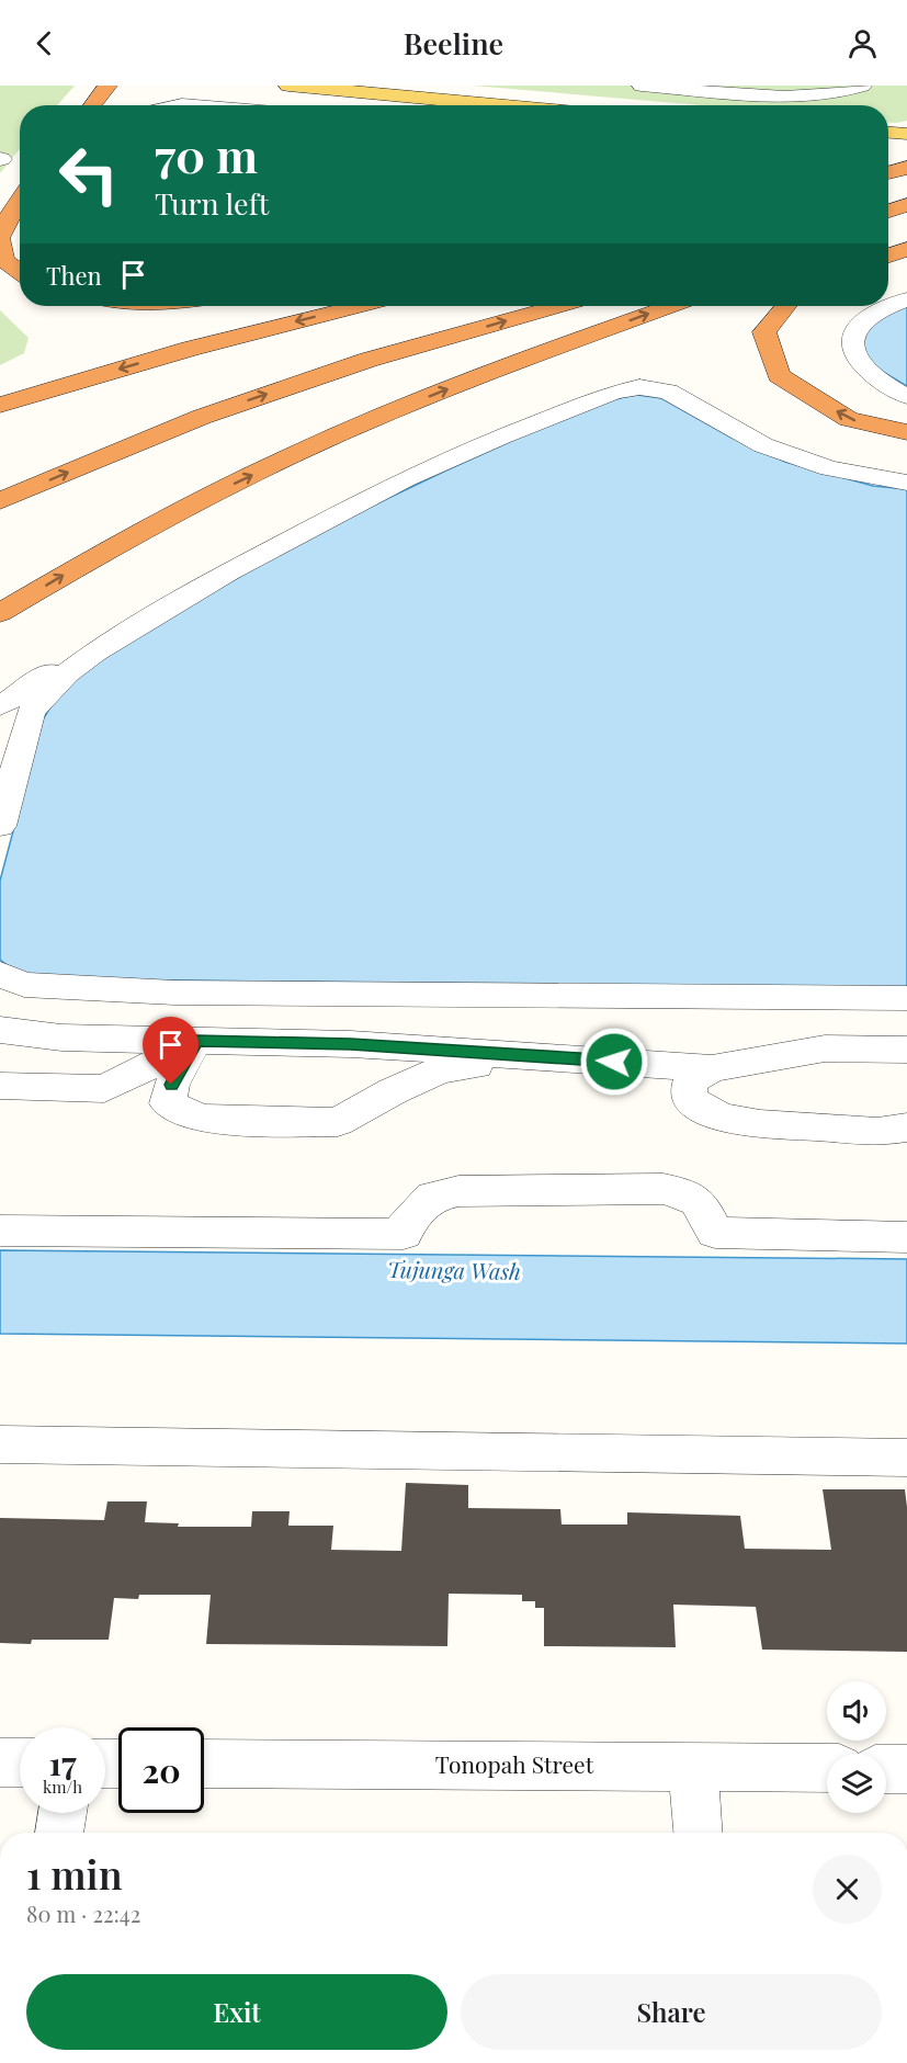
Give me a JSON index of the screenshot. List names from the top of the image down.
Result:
{
  "streets": {
    "street": ["Tonopah Street"]
  },
  "water": ["Tujunga Wash"],
  "page": {
    "header": "Beeline",
    "turn": ["70 m", "Turn left"],
    "then": "Then",
    "speed": "17 km/h",
    "limit": "20",
    "heading": ["1 min", "80 m · 22:42"],
    "buttons": ["Exit", "Share"]
  }
}
